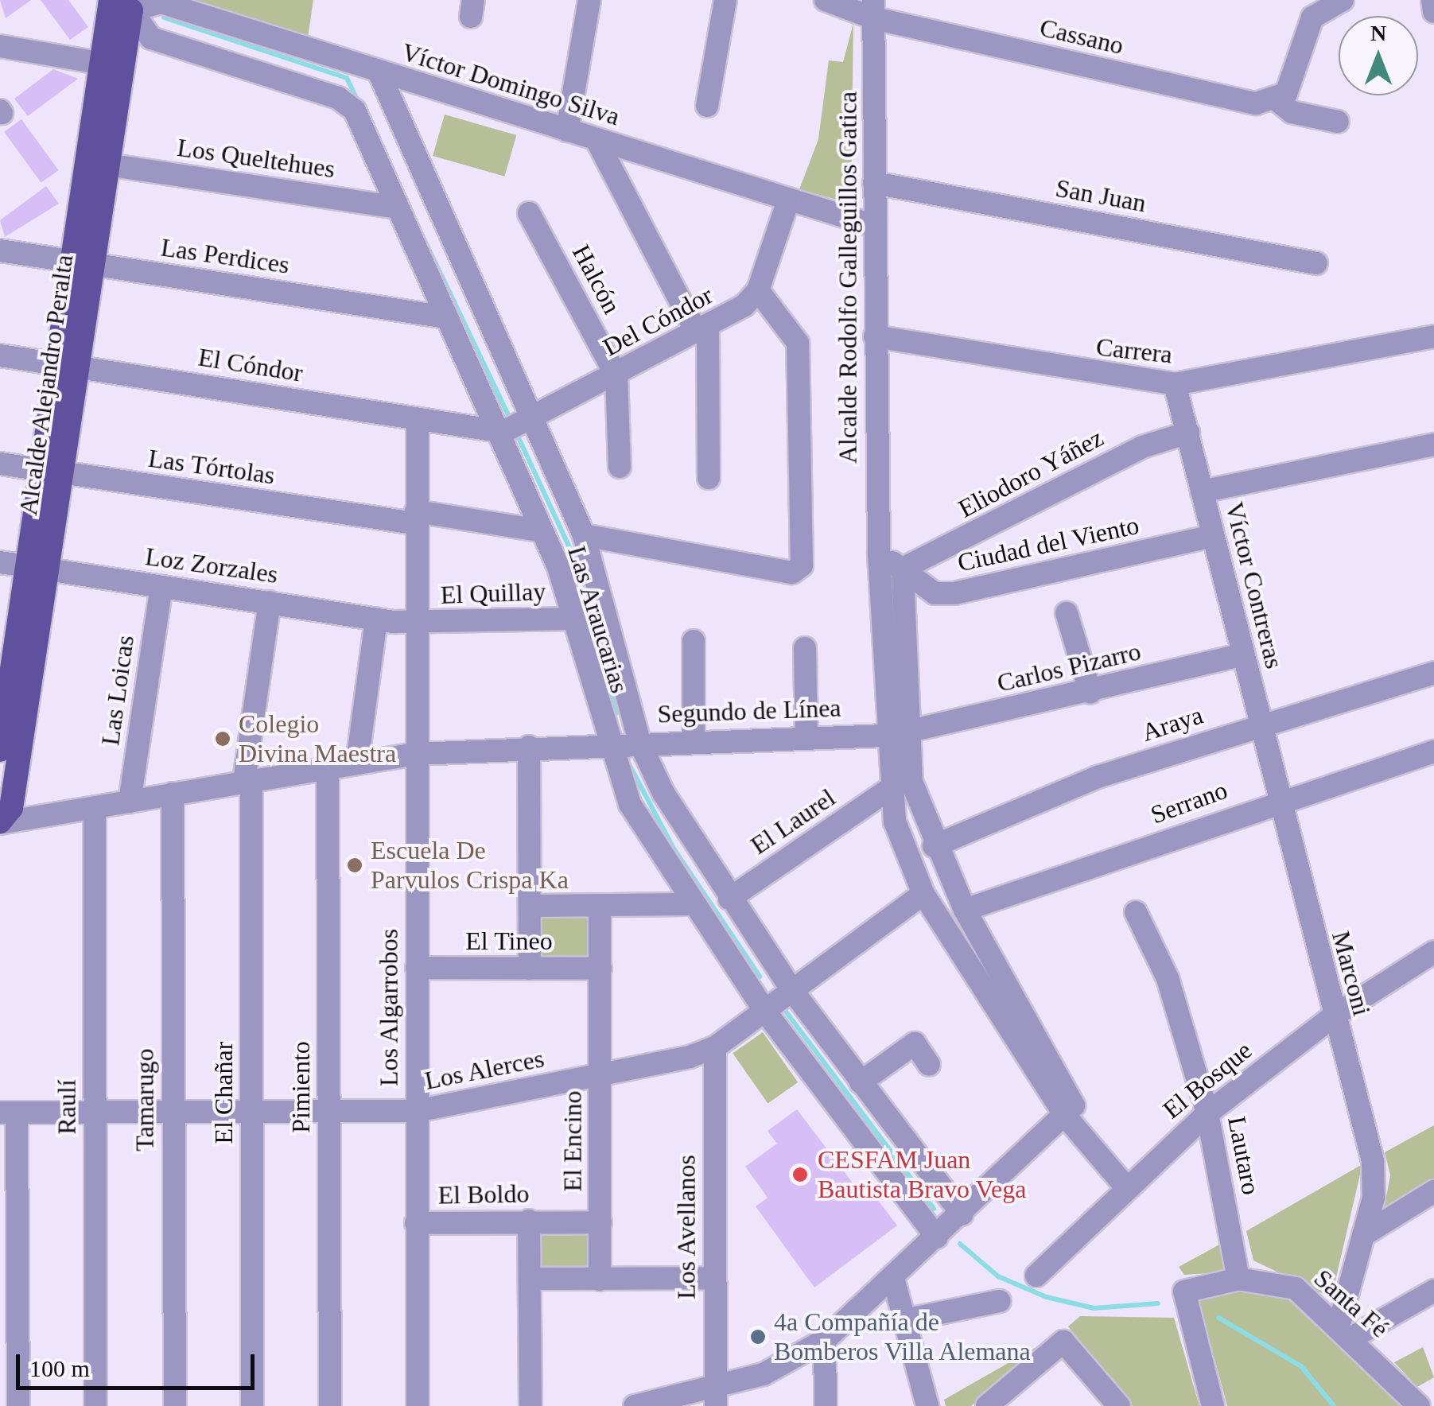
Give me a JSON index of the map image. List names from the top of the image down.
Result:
{
  "streets": {
    "main road": ["Alcalde Alejandro Peralta"],
    "street": [
      "Cassano",
      "Víctor Domingo Silva",
      "Los Queltehues",
      "San Juan",
      "Las Perdices",
      "Alcalde Rodolfo Galleguillos Gatica",
      "Halcón",
      "Del Cóndor",
      "Carrera",
      "El Cóndor",
      "Las Tórtolas",
      "Eliodoro Yáñez",
      "Ciudad del Viento",
      "Loz Zorzales",
      "Víctor Contreras",
      "El Quillay",
      "Las Araucarias",
      "Carlos Pizarro",
      "Las Loicas",
      "Segundo de Línea",
      "Araya",
      "Serrano",
      "El Laurel",
      "El Tineo",
      "Marconi",
      "Los Algarrobos",
      "Los Alerces",
      "El Bosque",
      "Pimiento",
      "El Chañar",
      "Tamarugo",
      "Raulí",
      "El Encino",
      "Lautaro",
      "El Boldo",
      "Los Avellanos",
      "Santa Fé"
    ]
  },
  "crossings": [
    ["Cassano", "Alcalde Rodolfo Galleguillos Gatica"],
    ["Víctor Domingo Silva", "Alcalde Rodolfo Galleguillos Gatica"],
    ["Víctor Domingo Silva", "Alcalde Alejandro Peralta"],
    ["Víctor Domingo Silva", "Las Araucarias"],
    ["Los Queltehues", "Alcalde Alejandro Peralta"],
    ["Los Queltehues", "Las Araucarias"],
    ["San Juan", "Alcalde Rodolfo Galleguillos Gatica"],
    ["Las Perdices", "Alcalde Alejandro Peralta"],
    ["Las Perdices", "Las Araucarias"],
    ["Alcalde Rodolfo Galleguillos Gatica", "Carrera"],
    ["Alcalde Rodolfo Galleguillos Gatica", "Eliodoro Yáñez"],
    ["Alcalde Rodolfo Galleguillos Gatica", "Ciudad del Viento"],
    ["Alcalde Rodolfo Galleguillos Gatica", "Carlos Pizarro"],
    ["Alcalde Rodolfo Galleguillos Gatica", "Segundo de Línea"],
    ["Alcalde Rodolfo Galleguillos Gatica", "Araya"],
    ["Alcalde Rodolfo Galleguillos Gatica", "Serrano"],
    ["Alcalde Rodolfo Galleguillos Gatica", "El Laurel"],
    ["Alcalde Rodolfo Galleguillos Gatica", "Los Alerces"],
    ["Alcalde Rodolfo Galleguillos Gatica", "El Bosque"],
    ["Halcón", "Del Cóndor"],
    ["Del Cóndor", "El Cóndor"],
    ["Del Cóndor", "Las Araucarias"],
    ["Carrera", "Víctor Contreras"],
    ["El Cóndor", "Alcalde Alejandro Peralta"],
    ["El Cóndor", "Las Araucarias"],
    ["El Cóndor", "Los Algarrobos"],
    ["Alcalde Alejandro Peralta", "Las Tórtolas"],
    ["Alcalde Alejandro Peralta", "Loz Zorzales"],
    ["Alcalde Alejandro Peralta", "Las Araucarias"],
    ["Alcalde Alejandro Peralta", "Segundo de Línea"],
    ["Las Tórtolas", "Las Araucarias"],
    ["Las Tórtolas", "Los Algarrobos"],
    ["Eliodoro Yáñez", "Ciudad del Viento"],
    ["Eliodoro Yáñez", "Víctor Contreras"],
    ["Ciudad del Viento", "Víctor Contreras"],
    ["Loz Zorzales", "El Quillay"],
    ["Loz Zorzales", "Las Loicas"],
    ["Loz Zorzales", "Los Algarrobos"],
    ["Loz Zorzales", "El Chañar"],
    ["Víctor Contreras", "Carlos Pizarro"],
    ["Víctor Contreras", "Araya"],
    ["Víctor Contreras", "Serrano"],
    ["Víctor Contreras", "Marconi"],
    ["El Quillay", "Las Araucarias"],
    ["El Quillay", "Los Algarrobos"],
    ["Las Araucarias", "Segundo de Línea"],
    ["Las Araucarias", "El Laurel"],
    ["Las Araucarias", "El Tineo"],
    ["Las Araucarias", "Los Alerces"],
    ["Carlos Pizarro", "Segundo de Línea"],
    ["Las Loicas", "Segundo de Línea"],
    ["Segundo de Línea", "Los Algarrobos"],
    ["Segundo de Línea", "Pimiento"],
    ["Segundo de Línea", "El Chañar"],
    ["Segundo de Línea", "Tamarugo"],
    ["Segundo de Línea", "Raulí"],
    ["Serrano", "Marconi"],
    ["El Tineo", "Los Algarrobos"],
    ["El Tineo", "El Encino"],
    ["Marconi", "El Bosque"],
    ["Los Algarrobos", "Los Alerces"],
    ["Los Algarrobos", "El Boldo"],
    ["Los Alerces", "Pimiento"],
    ["Los Alerces", "El Chañar"],
    ["Los Alerces", "Tamarugo"],
    ["Los Alerces", "Raulí"],
    ["Los Alerces", "El Encino"],
    ["Los Alerces", "Los Avellanos"],
    ["El Bosque", "Lautaro"],
    ["El Encino", "El Boldo"],
    ["Lautaro", "Santa Fé"]
  ],
  "places": [
    "Colegio Divina Maestra",
    "Escuela De Parvulos Crispa Ka",
    "CESFAM Juan Bautista Bravo Vega",
    "4a Compañía de Bomberos Villa Alemana"
  ],
  "scale_bar": "100 m",
  "north": "top"
}
